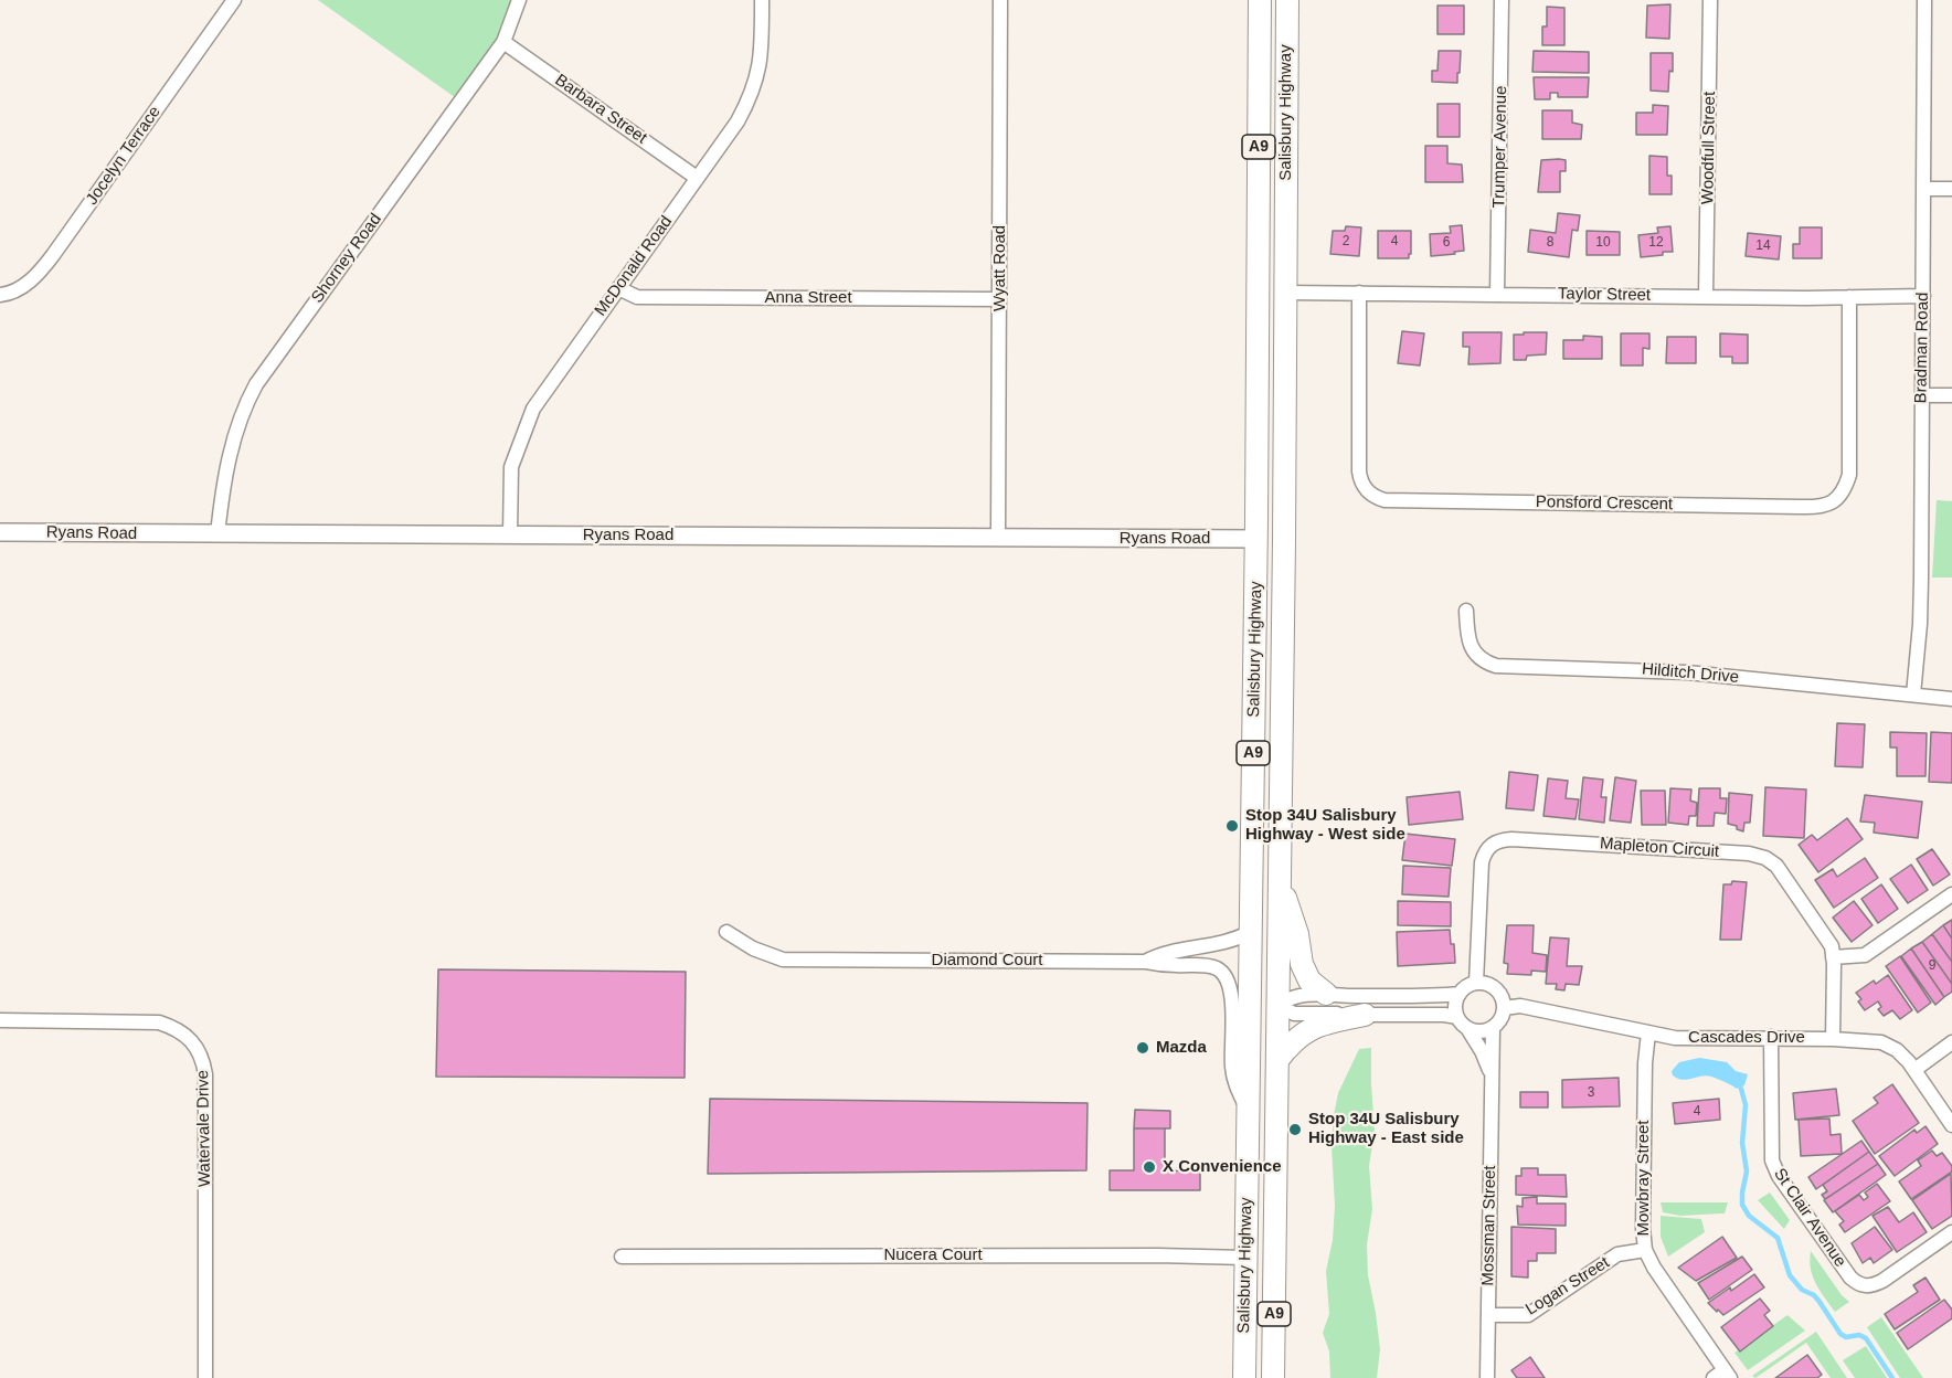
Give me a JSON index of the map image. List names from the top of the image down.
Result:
{
  "streets": {
    "main road": ["Salisbury Highway", "A9"],
    "street": [
      "Barbara Street",
      "Trumper Avenue",
      "Woodfull Street",
      "Jocelyn Terrace",
      "Shorney Road",
      "McDonald Road",
      "Wyatt Road",
      "Taylor Street",
      "Anna Street",
      "Bradman Road",
      "Ponsford Crescent",
      "Ryans Road",
      "Hilditch Drive",
      "Mapleton Circuit",
      "Diamond Court",
      "Cascades Drive",
      "Watervale Drive",
      "Mowbray Street",
      "St Clair Avenue",
      "Mossman Street",
      "Nucera Court",
      "Logan Street"
    ]
  },
  "crossings": [
    ["Barbara Street", "Shorney Road"],
    ["Barbara Street", "McDonald Road"],
    ["Salisbury Highway", "Taylor Street"],
    ["Salisbury Highway", "Ryans Road"],
    ["Salisbury Highway", "Diamond Court"],
    ["Salisbury Highway", "Nucera Court"],
    ["Trumper Avenue", "Taylor Street"],
    ["Woodfull Street", "Taylor Street"],
    ["Shorney Road", "Ryans Road"],
    ["McDonald Road", "Anna Street"],
    ["McDonald Road", "Ryans Road"],
    ["Wyatt Road", "Anna Street"],
    ["Wyatt Road", "Ryans Road"],
    ["Taylor Street", "Bradman Road"],
    ["Taylor Street", "Ponsford Crescent"],
    ["Bradman Road", "Hilditch Drive"],
    ["Mapleton Circuit", "Cascades Drive"],
    ["Mapleton Circuit", "Mossman Street"],
    ["Cascades Drive", "Mowbray Street"],
    ["Cascades Drive", "St Clair Avenue"],
    ["Cascades Drive", "Mossman Street"],
    ["Mowbray Street", "Logan Street"],
    ["Mossman Street", "Logan Street"]
  ],
  "places": [
    "Stop 34U Salisbury Highway - West side",
    "Mazda",
    "Stop 34U Salisbury Highway - East side",
    "X Convenience"
  ],
  "house_numbers": [
    "2",
    "4",
    "6",
    "8",
    "10",
    "12",
    "14",
    "9",
    "3",
    "4"
  ]
}
